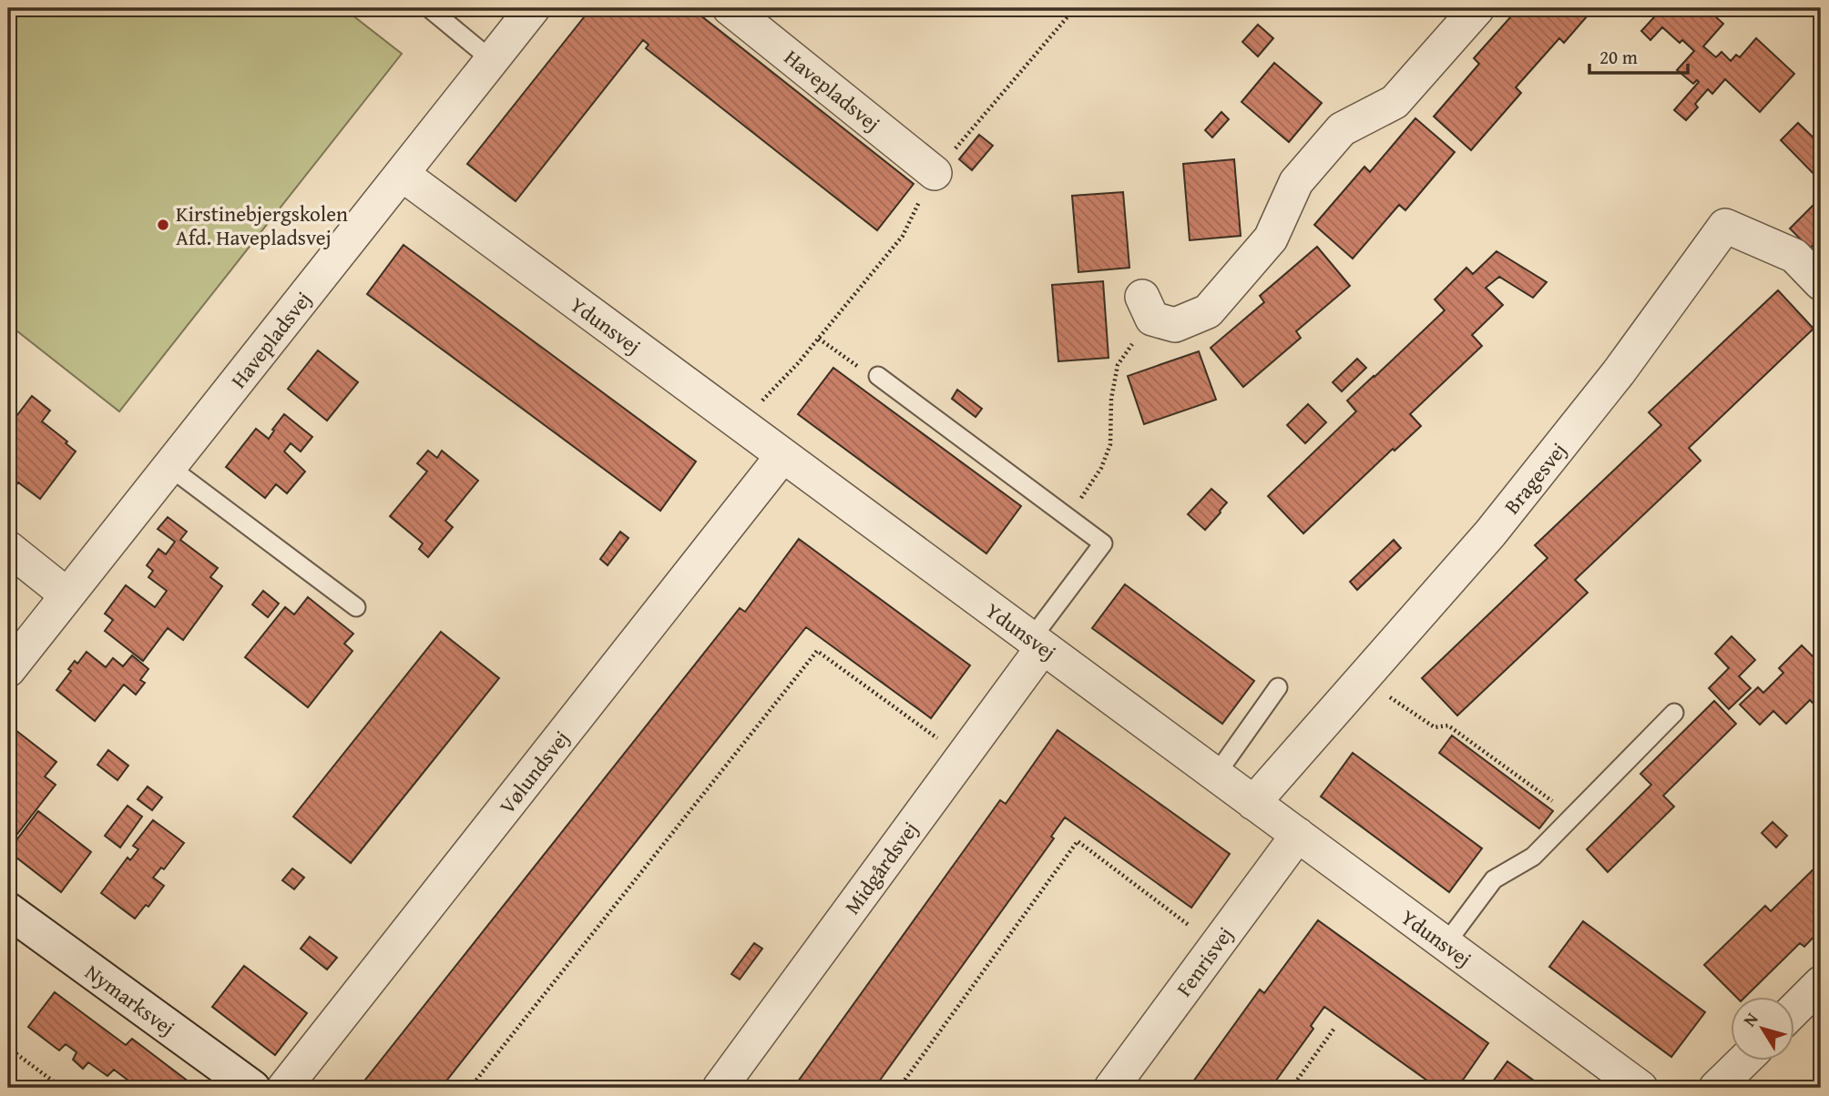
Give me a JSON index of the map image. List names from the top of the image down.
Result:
{
  "streets": {
    "street": [
      "Havepladsvej",
      "Ydunsvej",
      "Bragesvej",
      "Vølundsvej",
      "Midgårdsvej",
      "Fenrisvej",
      "Nymarksvej"
    ]
  },
  "crossings": [
    ["Havepladsvej", "Ydunsvej"],
    ["Ydunsvej", "Bragesvej"],
    ["Ydunsvej", "Vølundsvej"],
    ["Ydunsvej", "Midgårdsvej"],
    ["Ydunsvej", "Fenrisvej"]
  ],
  "places": ["Kirstinebjergskolen Afd. Havepladsvej"],
  "scale_bar": "20 m",
  "north": "top left"
}
